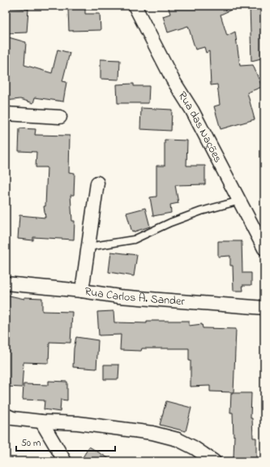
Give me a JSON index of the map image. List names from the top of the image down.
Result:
{
  "streets": {
    "street": ["Rua das Nações", "Rua Carlos A. Sander"]
  },
  "scale_bar": "50 m"
}
